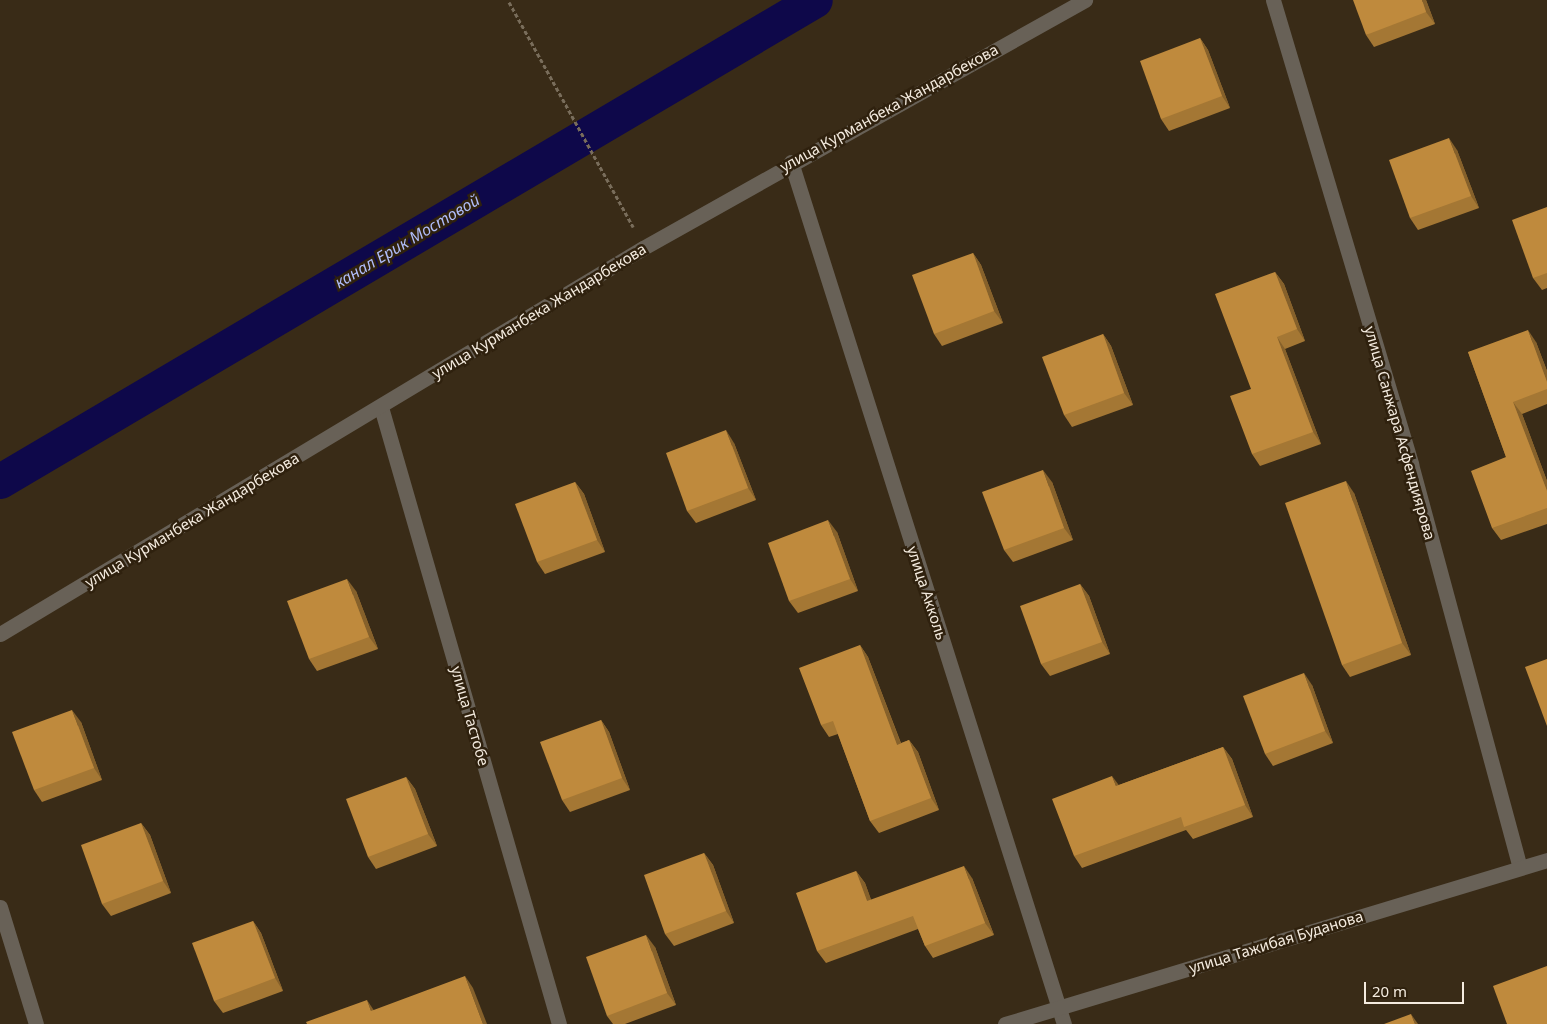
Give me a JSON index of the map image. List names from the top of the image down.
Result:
{
  "streets": {
    "street": [
      "улица Курманбека Жандарбекова",
      "улица Санжара Асфендиярова",
      "улица Акколь",
      "улица Тастобе",
      "улица Тажибая Буданова"
    ]
  },
  "crossings": [
    ["улица Курманбека Жандарбекова", "улица Акколь"],
    ["улица Курманбека Жандарбекова", "улица Тастобе"],
    ["улица Санжара Асфендиярова", "улица Тажибая Буданова"],
    ["улица Акколь", "улица Тажибая Буданова"]
  ],
  "water": ["канал Ерик Мостовой"],
  "scale_bar": "20 m"
}
